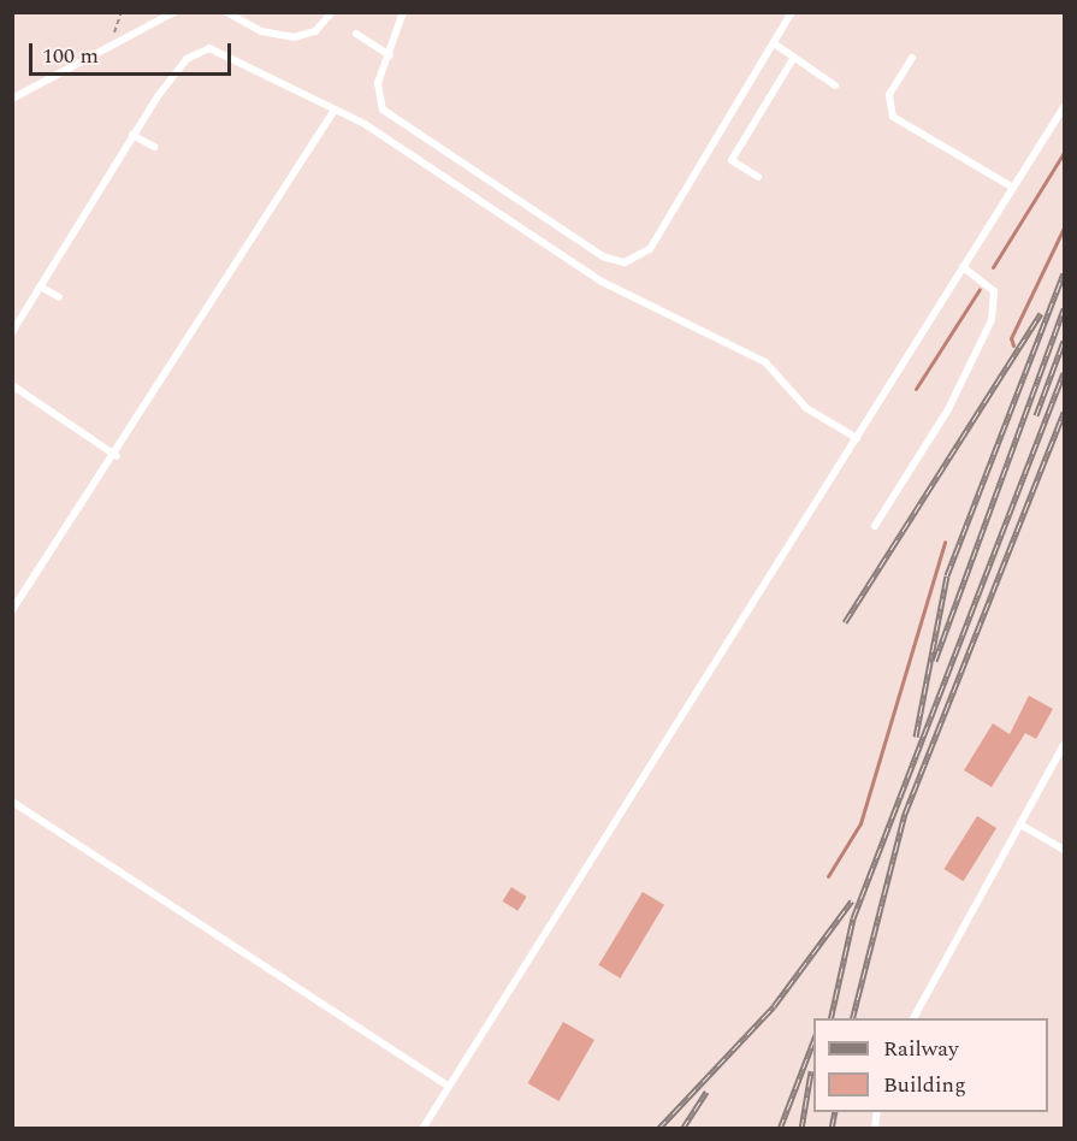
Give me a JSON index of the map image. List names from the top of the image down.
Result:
{
  "legend": ["Railway", "Building"],
  "scale_bar": "100 m"
}
